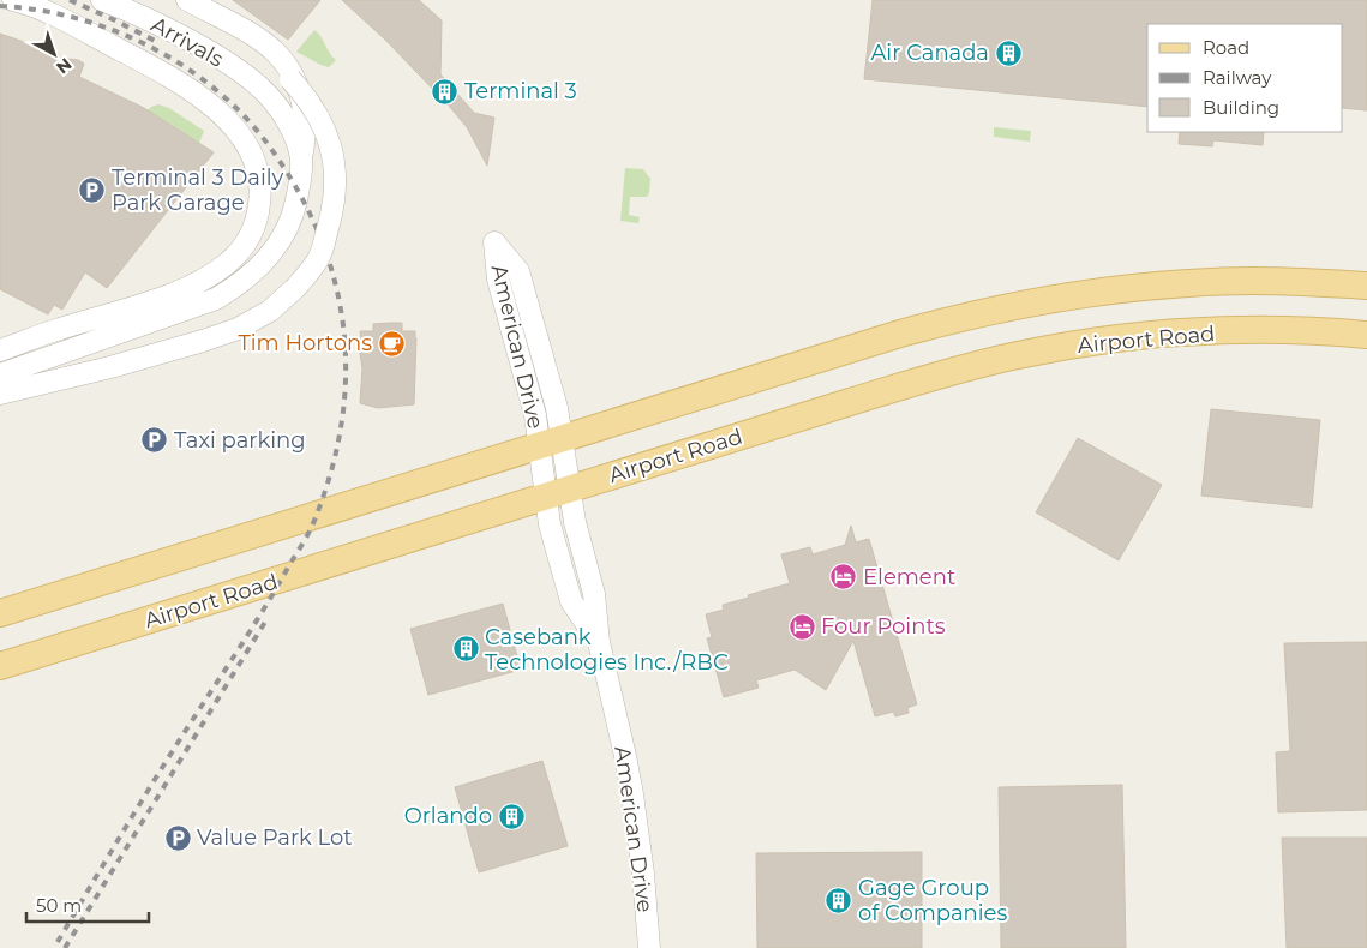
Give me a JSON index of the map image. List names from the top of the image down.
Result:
{
  "streets": {
    "main road": ["Airport Road"],
    "street": ["Arrivals", "American Drive"]
  },
  "crossings": [
    ["Airport Road", "American Drive"]
  ],
  "places": {
    "building": [
      "Air Canada",
      "Terminal 3",
      "Casebank Technologies Inc./RBC",
      "Orlando",
      "Gage Group of Companies"
    ],
    "parking": ["Terminal 3 Daily Park Garage", "Taxi parking", "Value Park Lot"],
    "cafe": ["Tim Hortons"],
    "hotel": ["Element", "Four Points"]
  },
  "legend": ["Road", "Railway", "Building"],
  "scale_bar": "50 m",
  "north": "bottom right"
}
